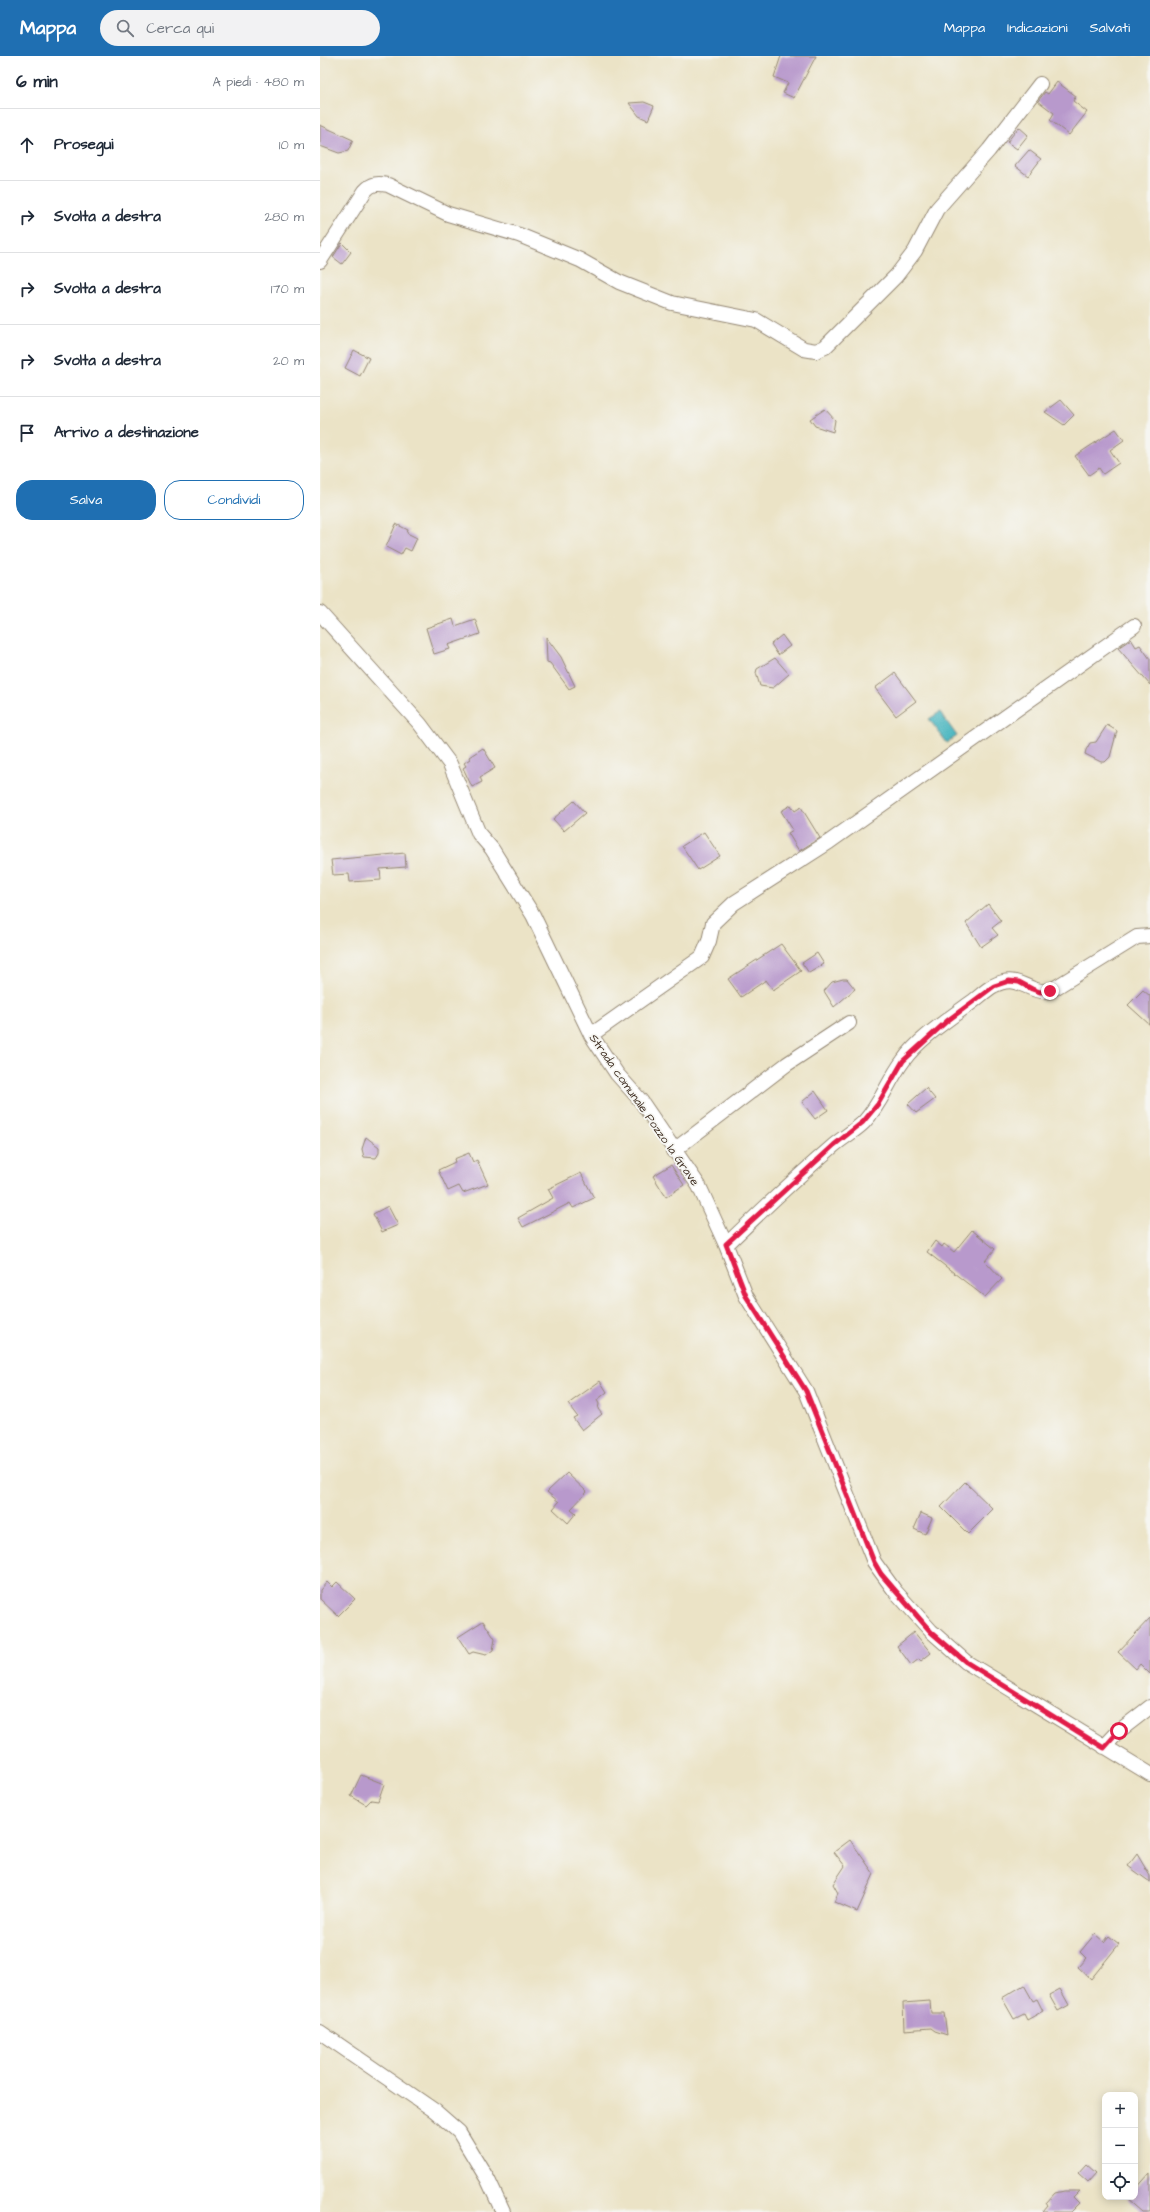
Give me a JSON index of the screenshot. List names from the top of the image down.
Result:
{
  "streets": {
    "street": ["Strada comunale Pozzo la Grave"]
  },
  "page": {
    "header": "Mappa",
    "search": "Cerca qui",
    "nav": ["Mappa", "Indicazioni", "Salvati"],
    "heading": ["6 min", "A piedi · 480 m"],
    "list": [
      ["Prosegui", "10 m"],
      ["Svolta a destra", "280 m"],
      ["Svolta a destra", "170 m"],
      ["Svolta a destra", "20 m"],
      "Arrivo a destinazione"
    ],
    "buttons": ["Salva", "Condividi"],
    "map_buttons": ["+", "−"]
  }
}
